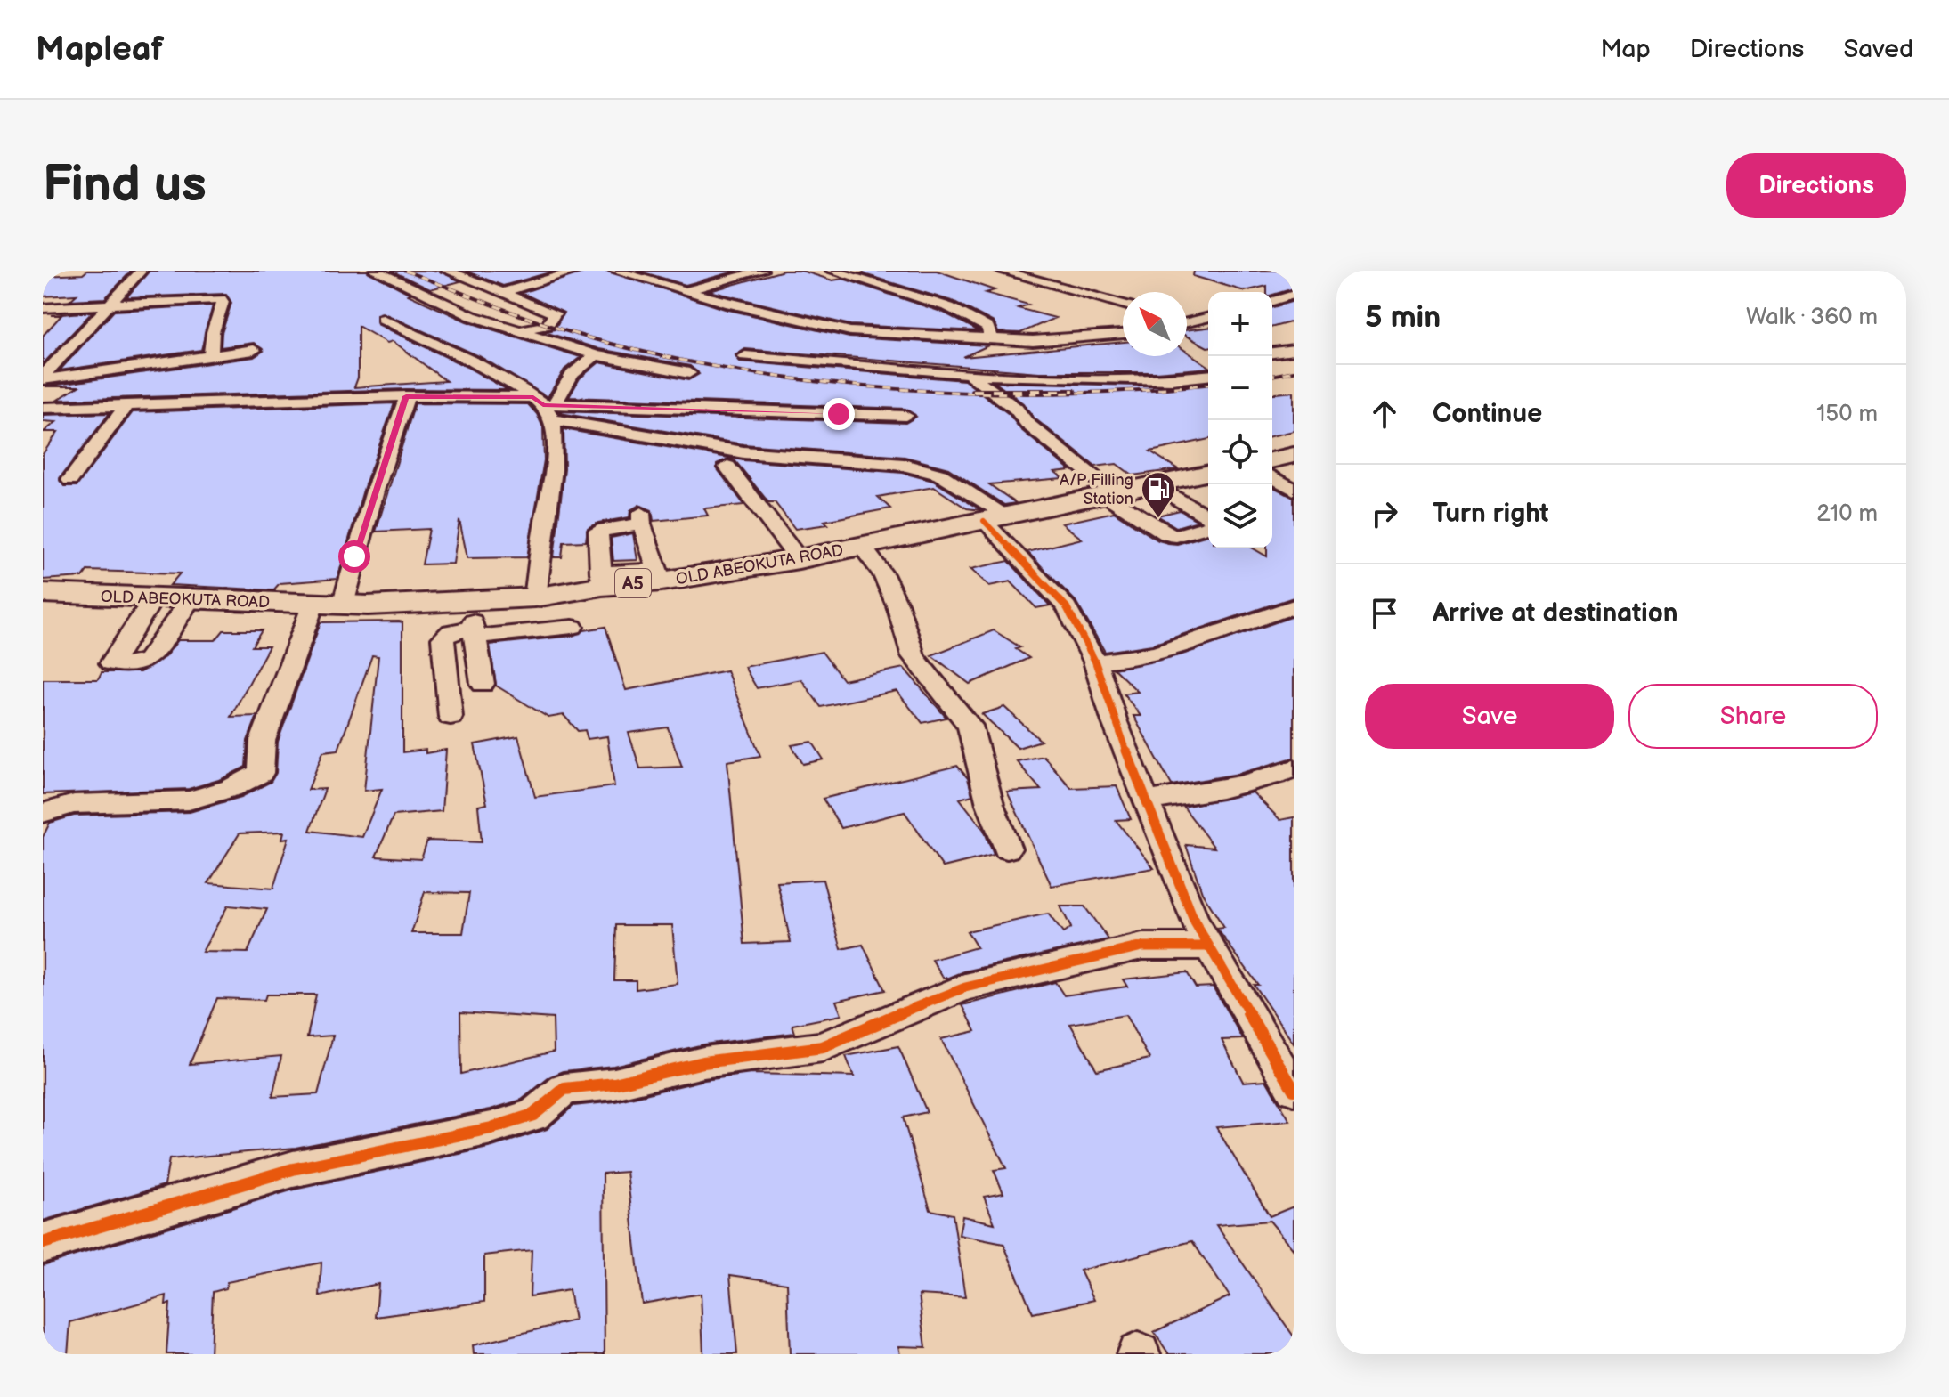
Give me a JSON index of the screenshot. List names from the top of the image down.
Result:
{
  "streets": {
    "highway": ["OLD ABEOKUTA ROAD", "A5"]
  },
  "places": {
    "fuel station": ["A/P Filling Station"]
  },
  "north": "top left",
  "page": {
    "header": "Mapleaf",
    "nav": ["Map", "Directions", "Saved"],
    "buttons": [
      "Directions",
      ["Save", "Share"]
    ],
    "title": "Find us",
    "heading": ["5 min", "Walk · 360 m"],
    "map_buttons": ["+", "−"],
    "list": [
      ["Continue", "150 m"],
      ["Turn right", "210 m"],
      "Arrive at destination"
    ]
  }
}
